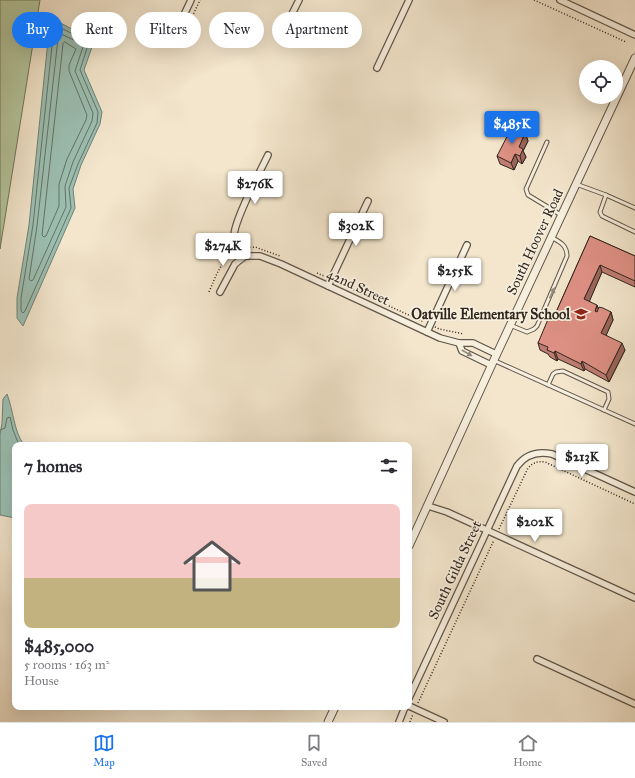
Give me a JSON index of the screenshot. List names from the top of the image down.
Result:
{
  "streets": {
    "street": ["South Hoover Road", "42nd Street", "South Gilda Street"]
  },
  "crossings": [
    ["South Hoover Road", "42nd Street"]
  ],
  "places": {
    "school or university": ["Oatville Elementary School"]
  },
  "page": {
    "chip": [
      "Buy",
      "Rent",
      "Filters",
      "New",
      "Apartment"
    ],
    "price": [
      "$485K",
      "$276K",
      "$302K",
      "$274K",
      "$255K",
      "$213K",
      "$202K"
    ],
    "heading": "7 homes",
    "list": [
      {
        "name": "$485,000",
        "note": "5 rooms · 163 m² · House"
      }
    ],
    "tabs": ["Map", "Saved", "Home"]
  }
}
